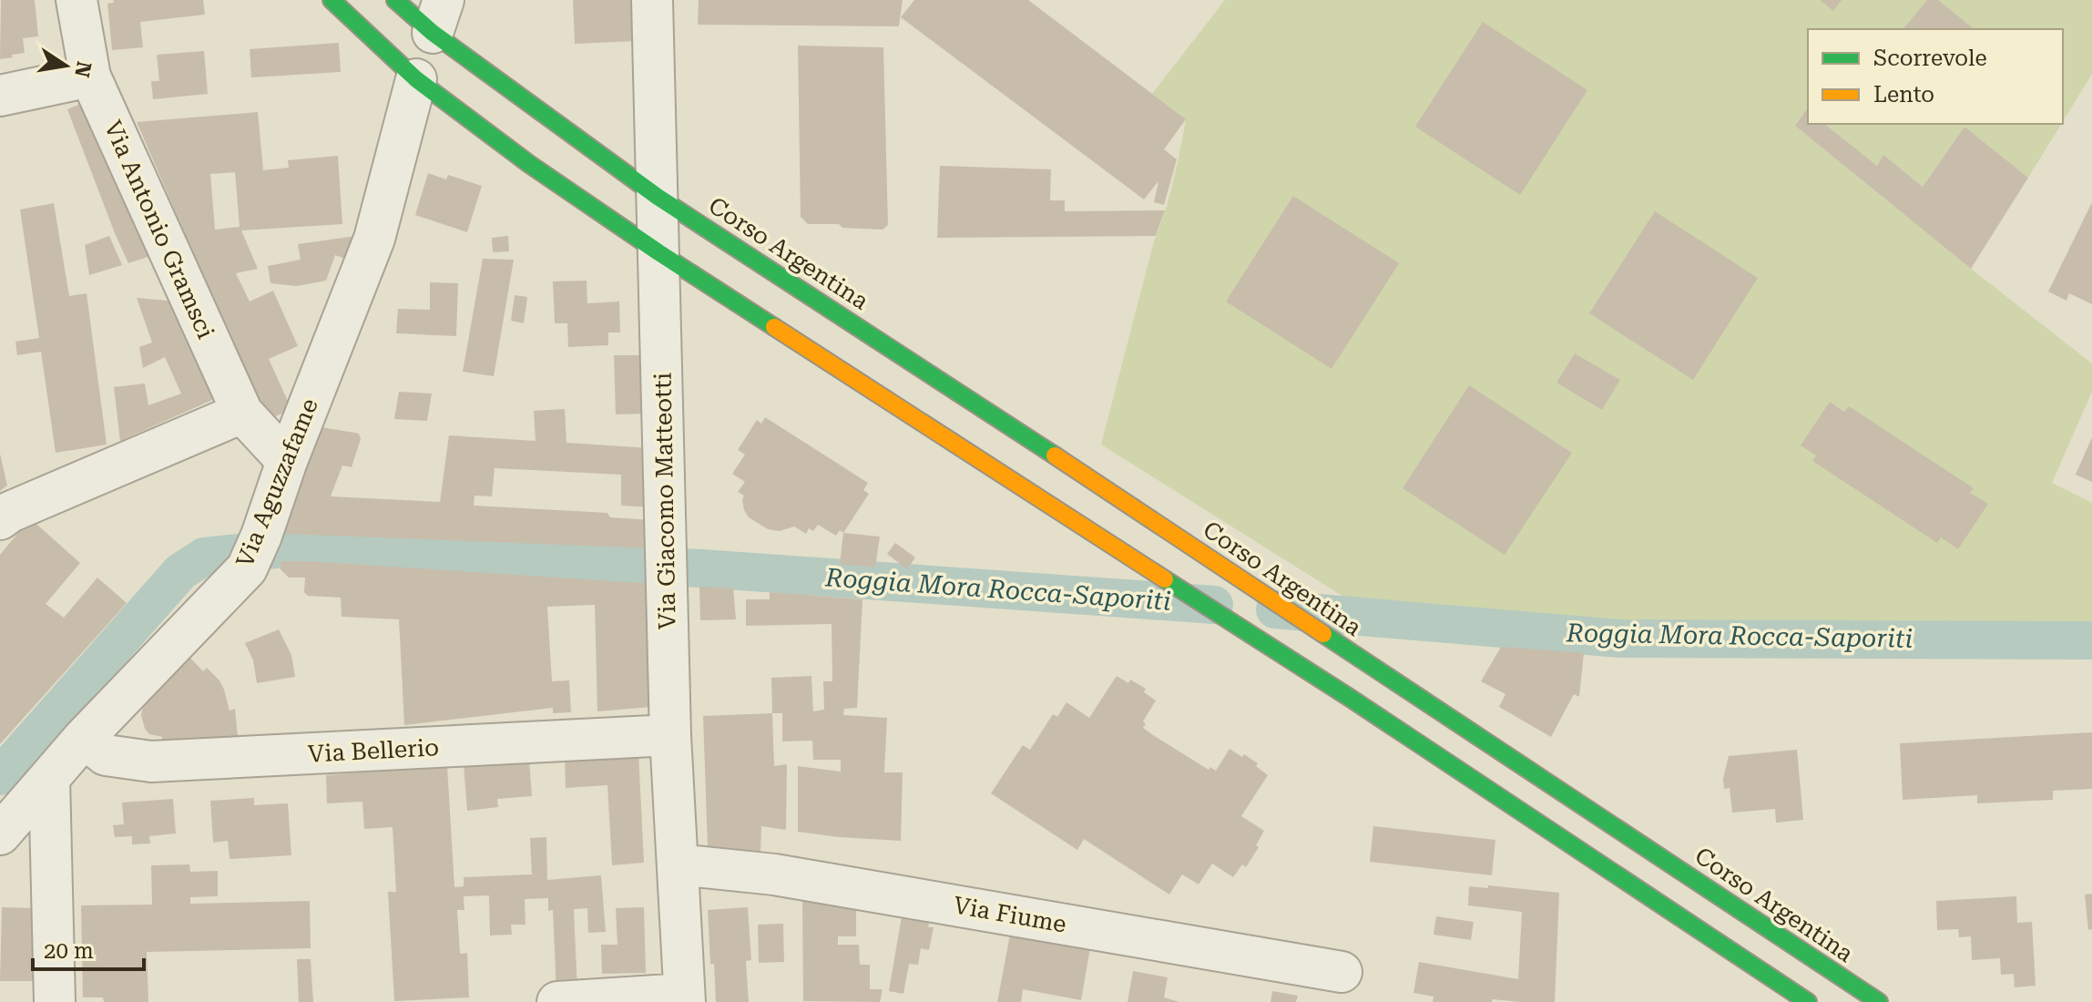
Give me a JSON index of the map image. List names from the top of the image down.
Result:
{
  "streets": {
    "main road": ["Corso Argentina"],
    "street": [
      "Via Antonio Gramsci",
      "Via Aguzzafame",
      "Via Giacomo Matteotti",
      "Via Bellerio",
      "Via Fiume"
    ]
  },
  "crossings": [
    ["Via Antonio Gramsci", "Via Aguzzafame"],
    ["Corso Argentina", "Via Giacomo Matteotti"],
    ["Via Aguzzafame", "Via Bellerio"],
    ["Via Giacomo Matteotti", "Via Bellerio"],
    ["Via Giacomo Matteotti", "Via Fiume"]
  ],
  "water": ["Roggia Mora Rocca-Saporiti"],
  "legend": ["Scorrevole", "Lento"],
  "scale_bar": "20 m",
  "north": "right"
}
